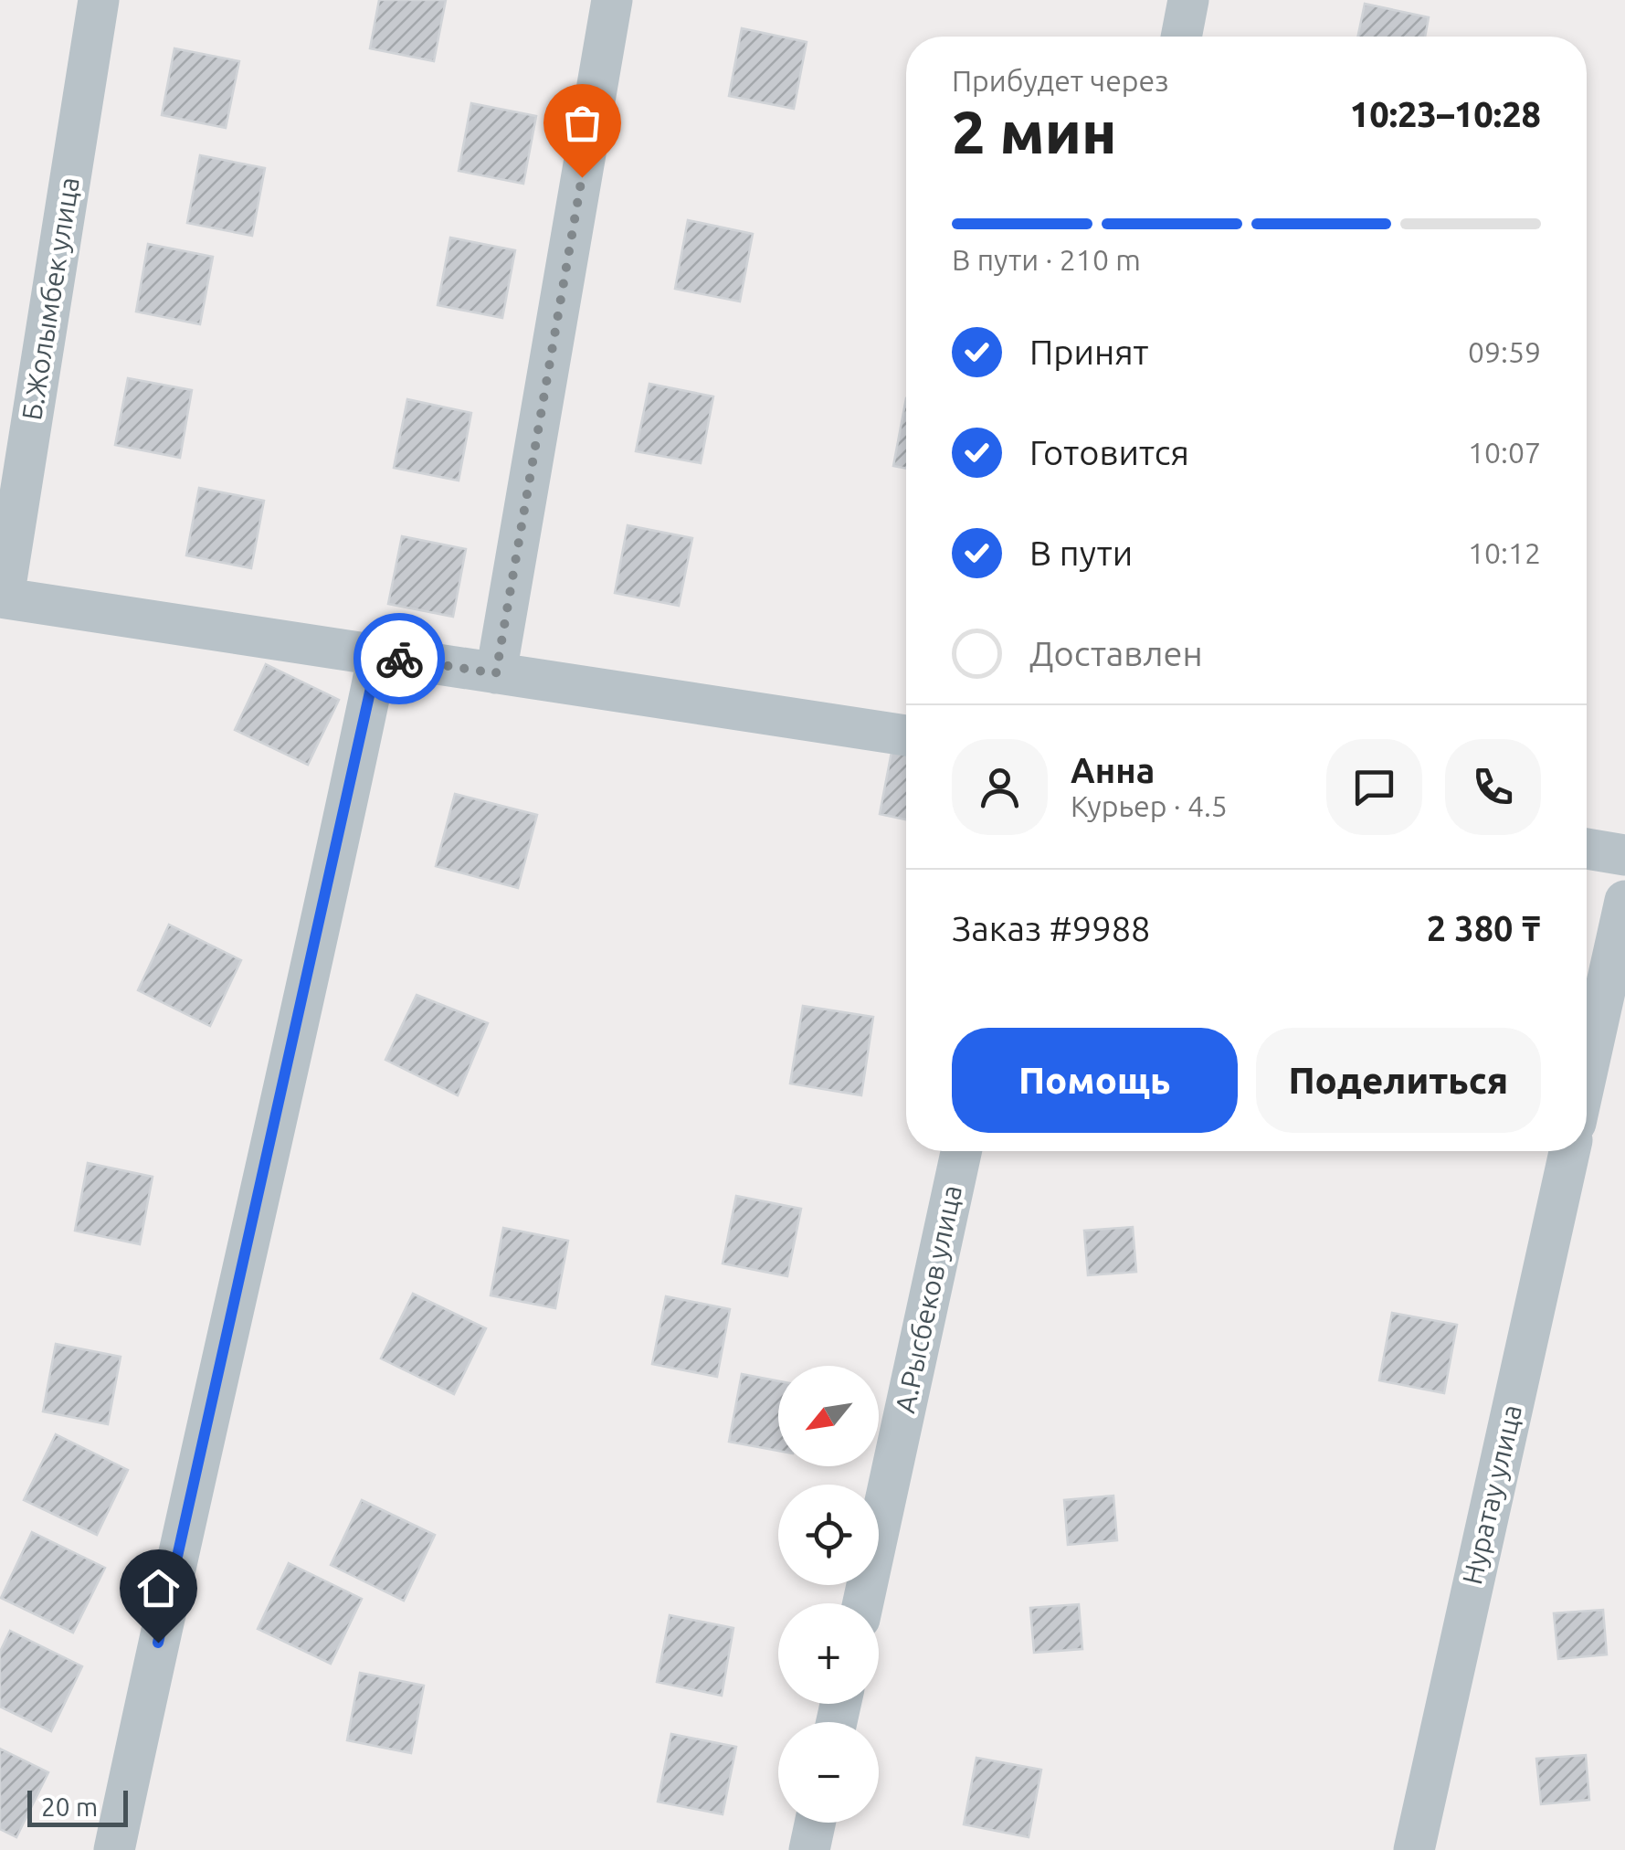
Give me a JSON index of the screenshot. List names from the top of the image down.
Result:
{
  "streets": {
    "street": ["Б.Жолымбек улица", "А.Рысбеков улица", "Нуратау улица"]
  },
  "scale_bar": "20 m",
  "north": "bottom left",
  "page": {
    "heading": ["2 мин", "Прибудет через", "10:23–10:28"],
    "panel": [
      "Анна",
      "Курьер · 4.5",
      "Заказ #9988",
      "2 380 ₸"
    ],
    "bar": "В пути · 210 m",
    "list": [
      ["Принят", "09:59"],
      ["Готовится", "10:07"],
      ["В пути", "10:12"],
      "Доставлен"
    ],
    "buttons": ["Помощь", "Поделиться"],
    "map_buttons": ["+", "−"],
    "scale": "20 m"
  }
}
